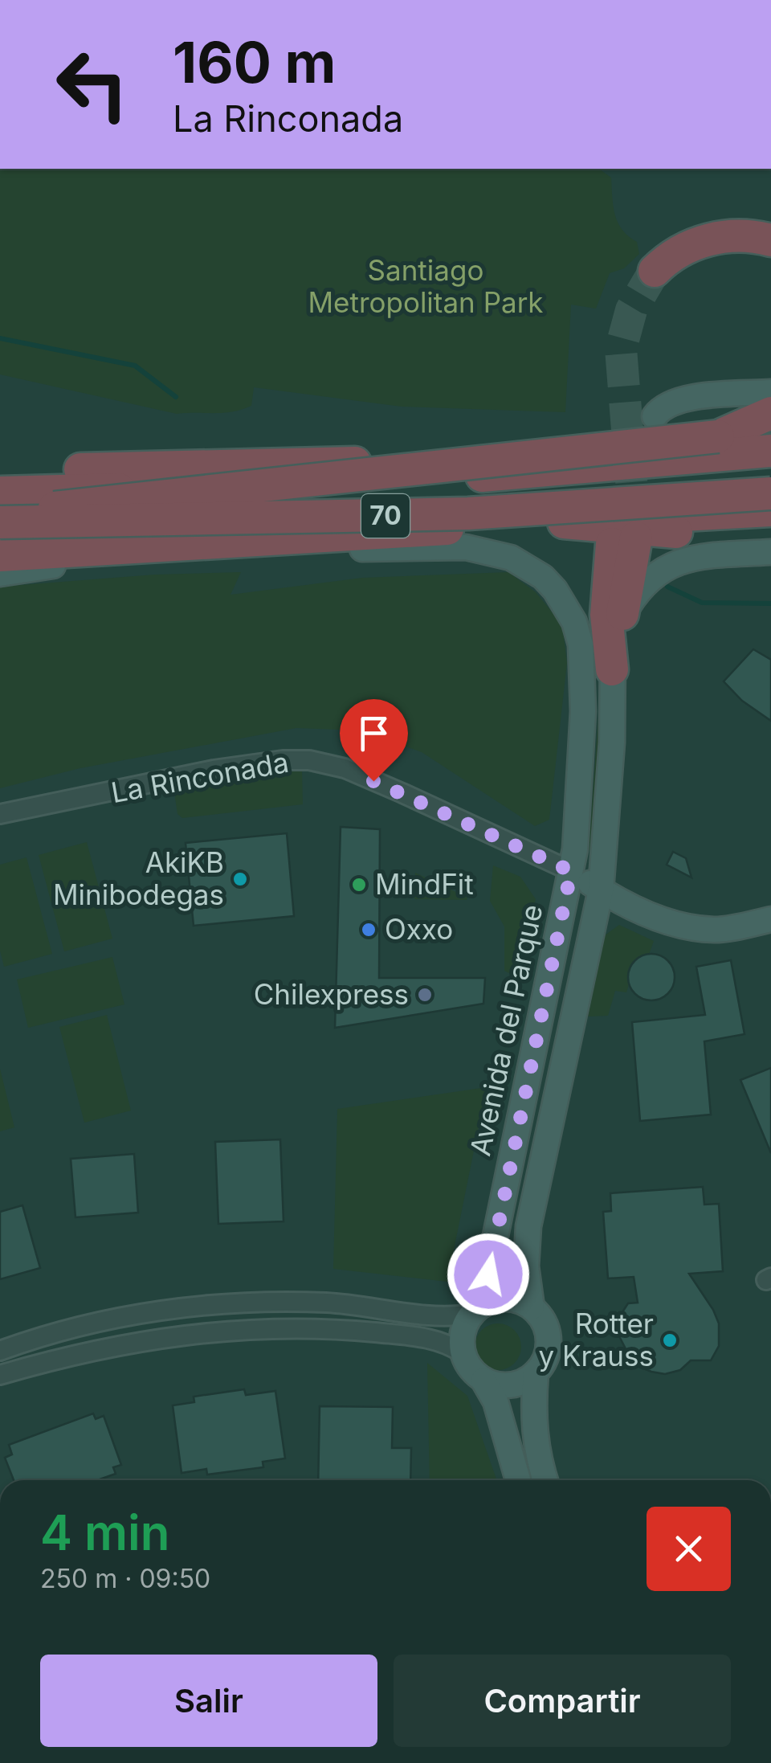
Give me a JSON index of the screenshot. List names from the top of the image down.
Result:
{
  "streets": {
    "highway": ["70"],
    "street": ["La Rinconada", "Avenida del Parque"]
  },
  "crossings": [
    ["La Rinconada", "Avenida del Parque"]
  ],
  "parks": ["Santiago Metropolitan Park"],
  "places": [
    "AkiKB Minibodegas",
    "MindFit",
    "Oxxo",
    "Chilexpress",
    "Rotter y Krauss"
  ],
  "page": {
    "turn": ["160 m", "La Rinconada"],
    "heading": ["4 min", "250 m · 09:50"],
    "buttons": ["Salir", "Compartir"]
  }
}
